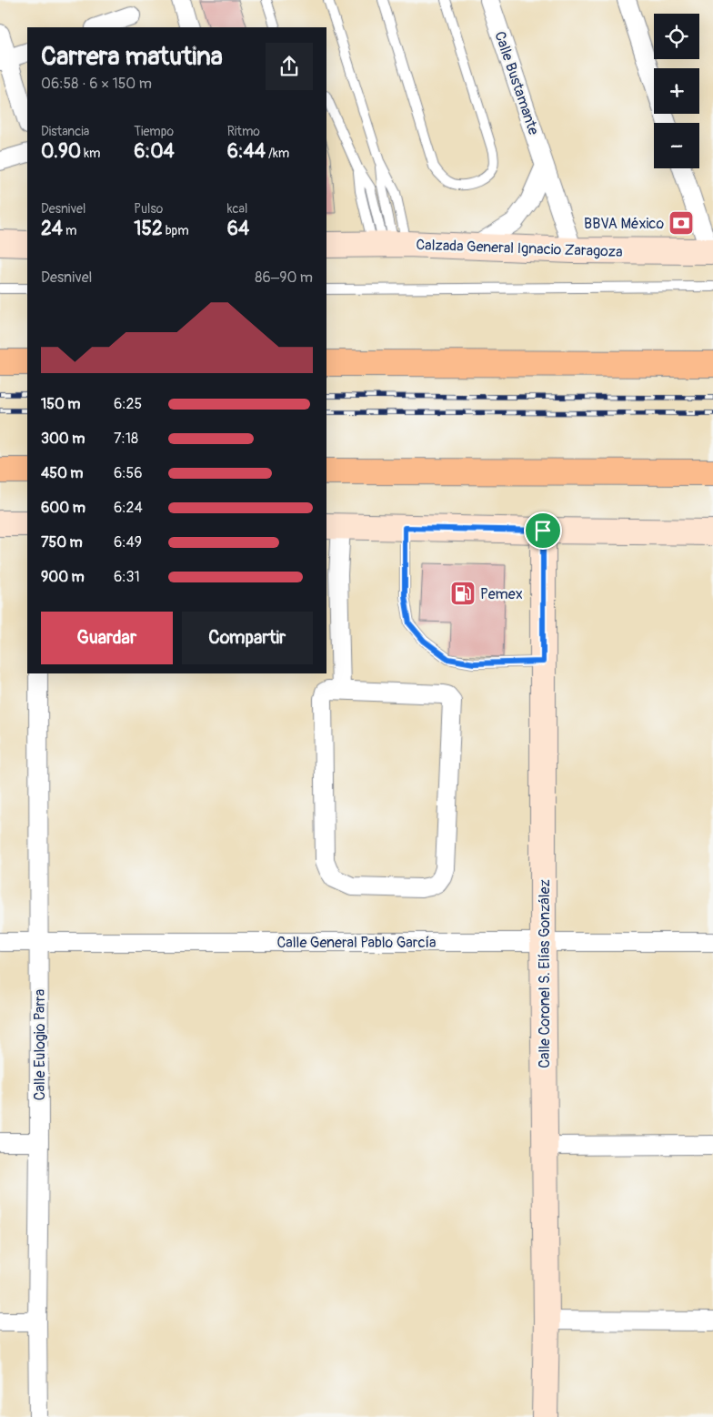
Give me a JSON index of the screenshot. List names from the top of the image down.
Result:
{
  "streets": {
    "street": [
      "Calle Bustamante",
      "Calzada General Ignacio Zaragoza",
      "Calle General Pablo García",
      "Calle Coronel S. Elías González",
      "Calle Eulogio Parra"
    ]
  },
  "crossings": [
    ["Calle Bustamante", "Calzada General Ignacio Zaragoza"],
    ["Calle General Pablo García", "Calle Coronel S. Elías González"],
    ["Calle General Pablo García", "Calle Eulogio Parra"]
  ],
  "places": {
    "bank": ["BBVA México"],
    "fuel station": ["Pemex"]
  },
  "page": {
    "map_buttons": ["+", "−"],
    "heading": ["Carrera matutina", "06:58 · 6 × 150 m"],
    "stats": [
      ["Distancia", "0.90 km"],
      ["Tiempo", "6:04"],
      ["Ritmo", "6:44 /km"],
      ["Desnivel", "24 m"],
      ["Pulso", "152 bpm"],
      ["kcal", "64"]
    ],
    "chart": ["Desnivel", "86–90 m"],
    "list": [
      {
        "name": "150 m",
        "note": "6:25"
      },
      {
        "name": "300 m",
        "note": "7:18"
      },
      {
        "name": "450 m",
        "note": "6:56"
      },
      {
        "name": "600 m",
        "note": "6:24"
      },
      {
        "name": "750 m",
        "note": "6:49"
      },
      {
        "name": "900 m",
        "note": "6:31"
      }
    ],
    "buttons": ["Guardar", "Compartir"]
  }
}
